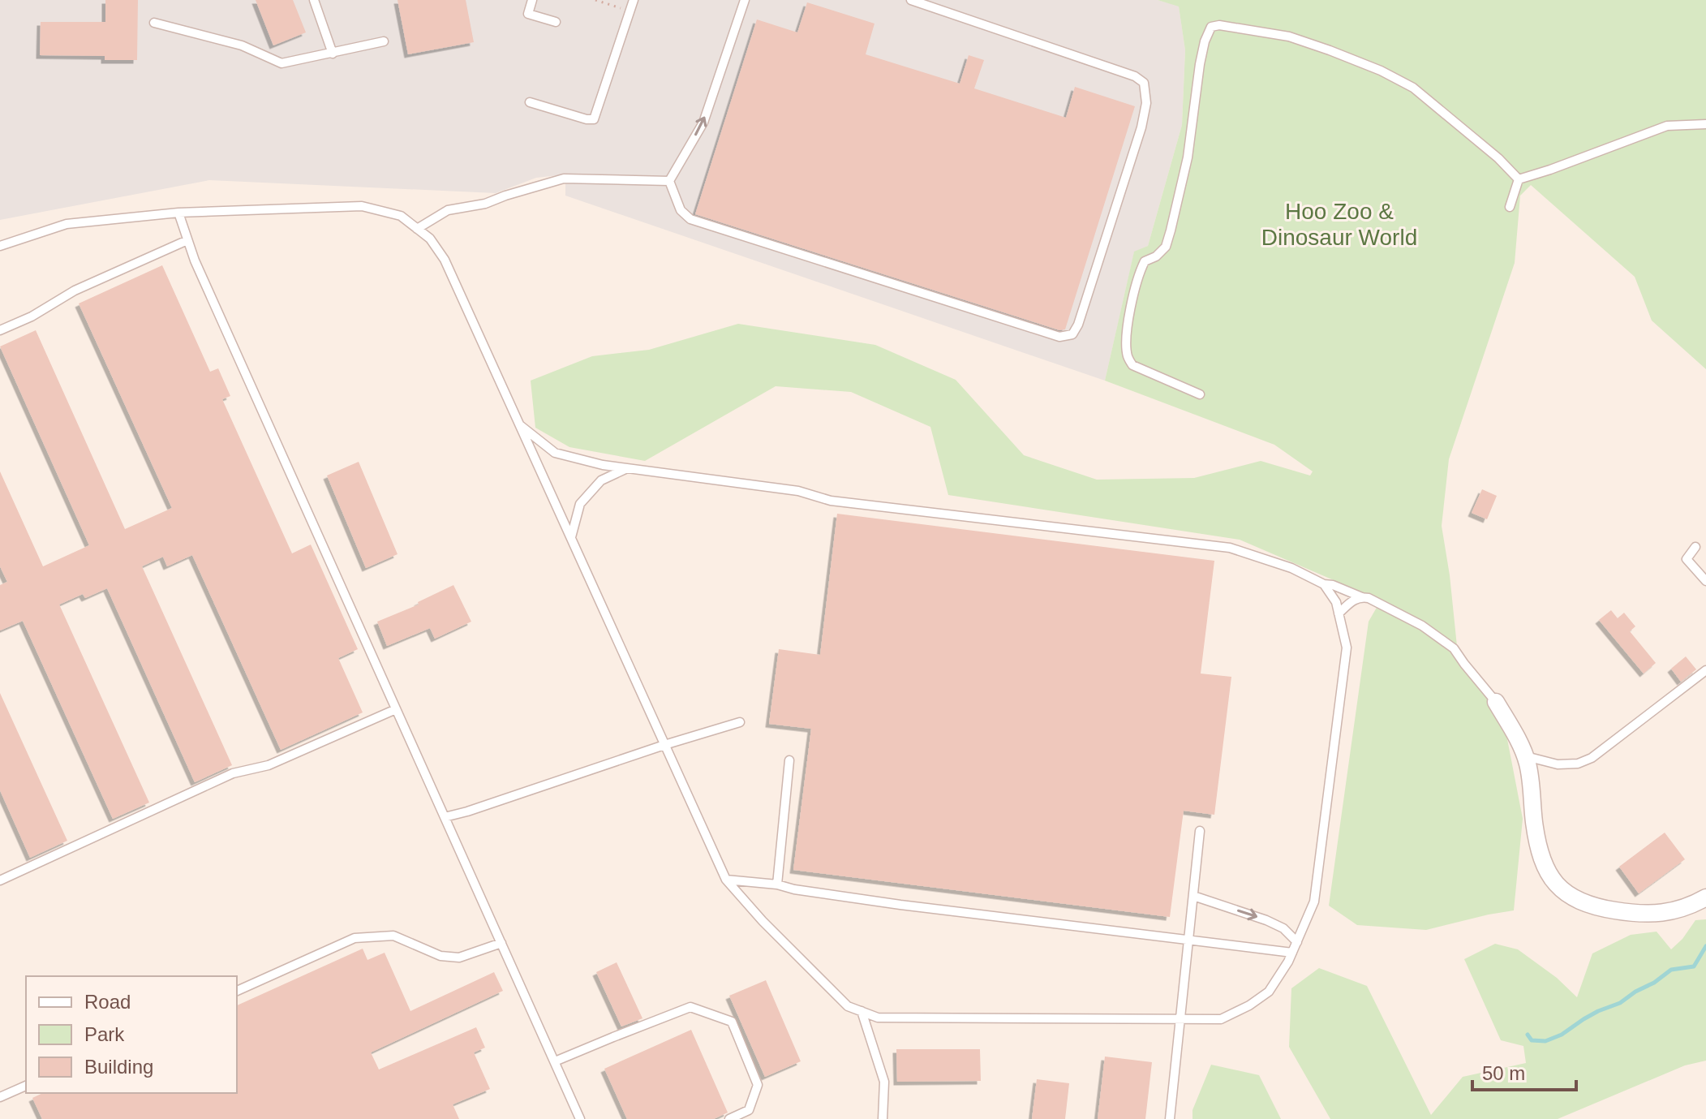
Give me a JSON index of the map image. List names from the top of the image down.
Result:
{
  "parks": ["Hoo Zoo & Dinosaur World"],
  "legend": ["Road", "Park", "Building"],
  "scale_bar": "50 m"
}
